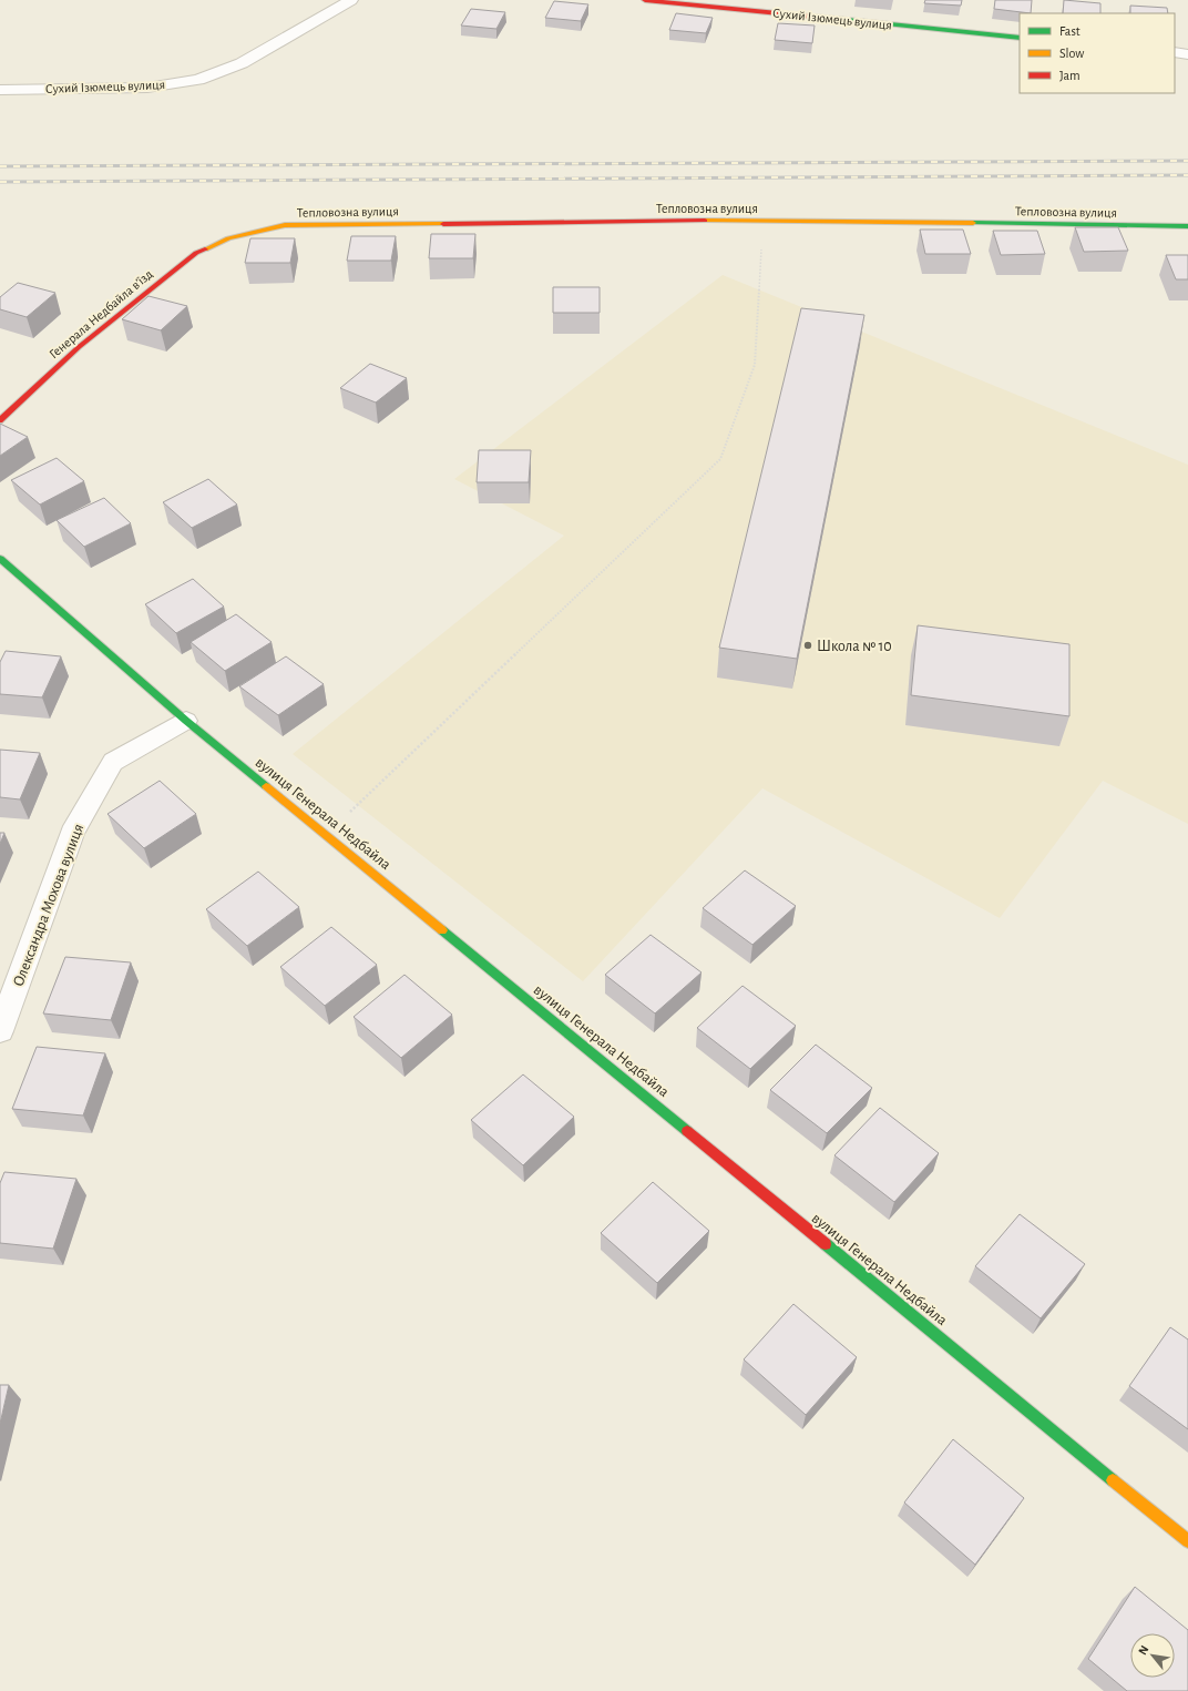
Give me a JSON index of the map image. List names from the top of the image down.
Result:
{
  "streets": {
    "street": [
      "Сухий Ізюмець вулиця",
      "Тепловозна вулиця",
      "Генерала Недбайла в’їзд",
      "вулиця Генерала Недбайла",
      "Олександра Мохова вулиця"
    ]
  },
  "crossings": [
    ["Тепловозна вулиця", "Генерала Недбайла в’їзд"],
    ["вулиця Генерала Недбайла", "Олександра Мохова вулиця"]
  ],
  "places": ["Школа № 10"],
  "legend": ["Fast", "Slow", "Jam"],
  "north": "top left"
}
